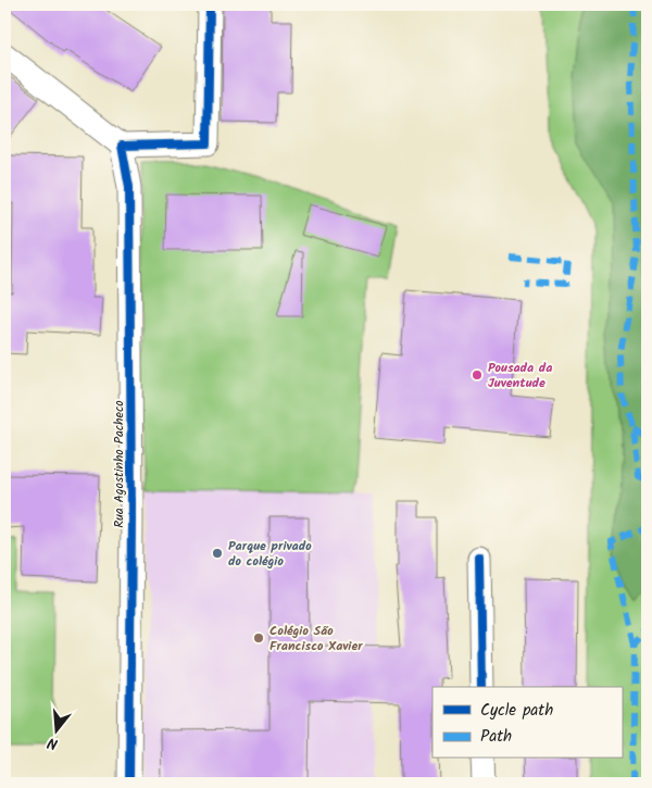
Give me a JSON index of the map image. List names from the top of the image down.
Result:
{
  "streets": {
    "street": ["Rua Agostinho Pacheco"]
  },
  "places": ["Pousada da Juventude", "Parque privado do colégio", "Colégio São Francisco Xavier"],
  "legend": ["Cycle path", "Path"],
  "north": "bottom"
}
